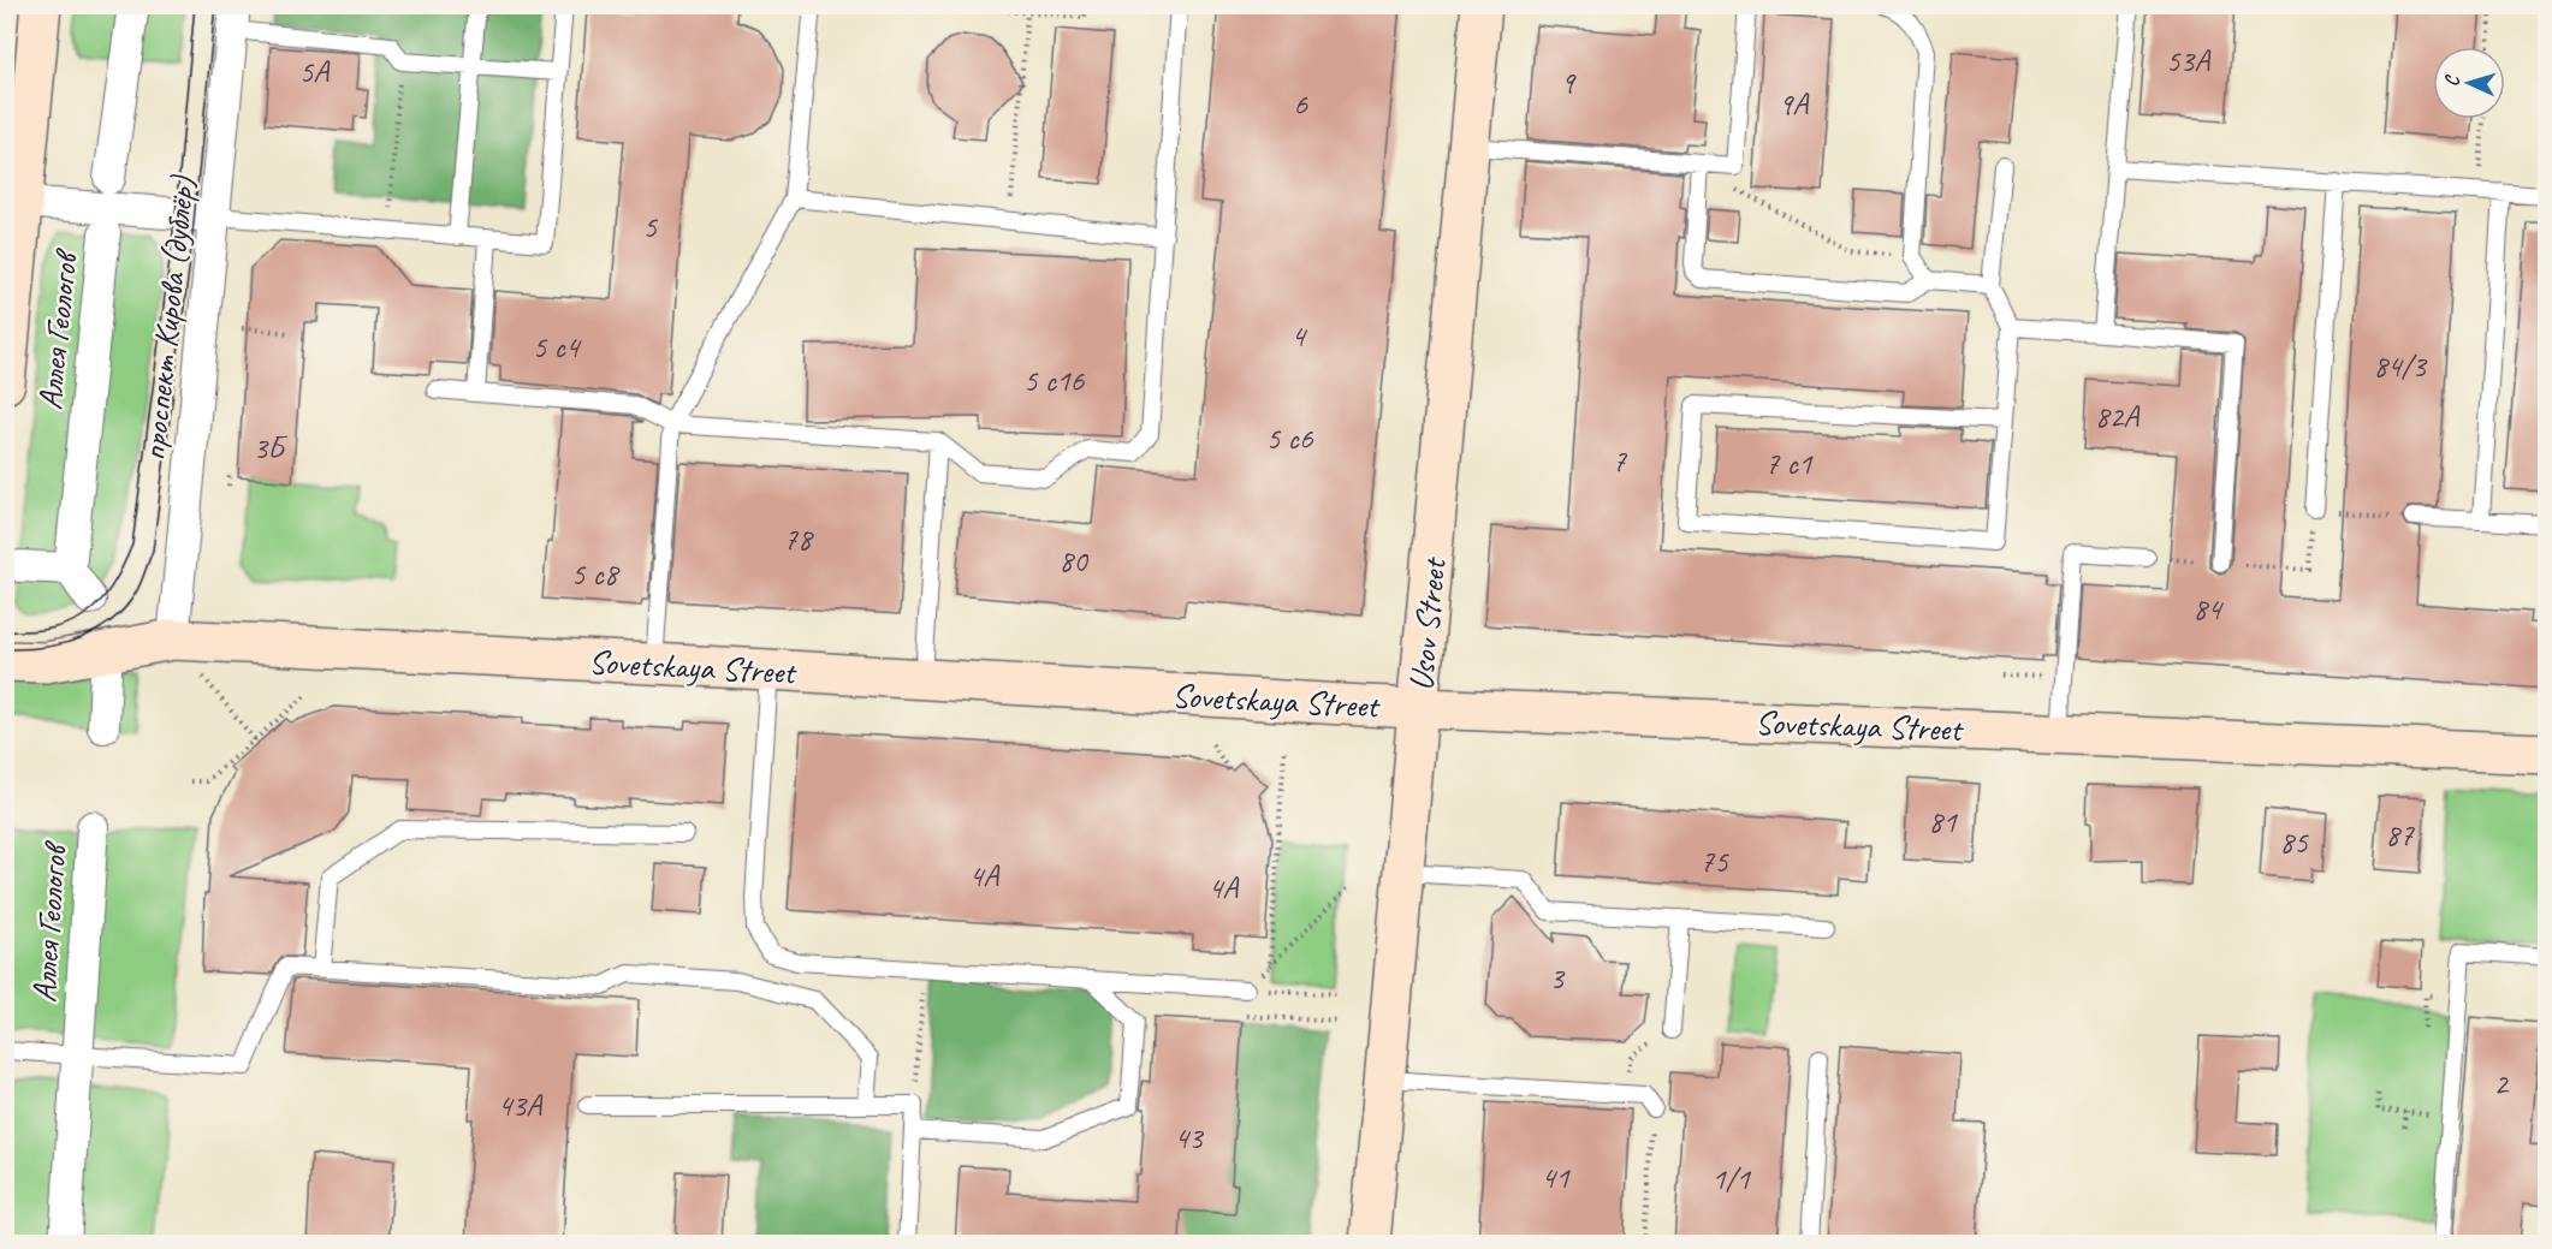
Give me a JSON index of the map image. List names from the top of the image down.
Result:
{
  "streets": {
    "street": [
      "проспект Кирова (дублёр)",
      "Аллея Геологов",
      "Usov Street",
      "Sovetskaya Street"
    ]
  },
  "crossings": [
    ["проспект Кирова (дублёр)", "Sovetskaya Street"],
    ["Usov Street", "Sovetskaya Street"]
  ],
  "house_numbers": [
    "53А",
    "5А",
    "9",
    "6",
    "9А",
    "5",
    "4",
    "5 с4",
    "84/3",
    "5 с16",
    "82А",
    "5 с6",
    "3Б",
    "7",
    "7 с1",
    "78",
    "80",
    "5 с8",
    "84",
    "81",
    "87",
    "85",
    "75",
    "4А",
    "4А",
    "3",
    "2",
    "43А",
    "43",
    "41",
    "1/1"
  ],
  "north": "left"
}
